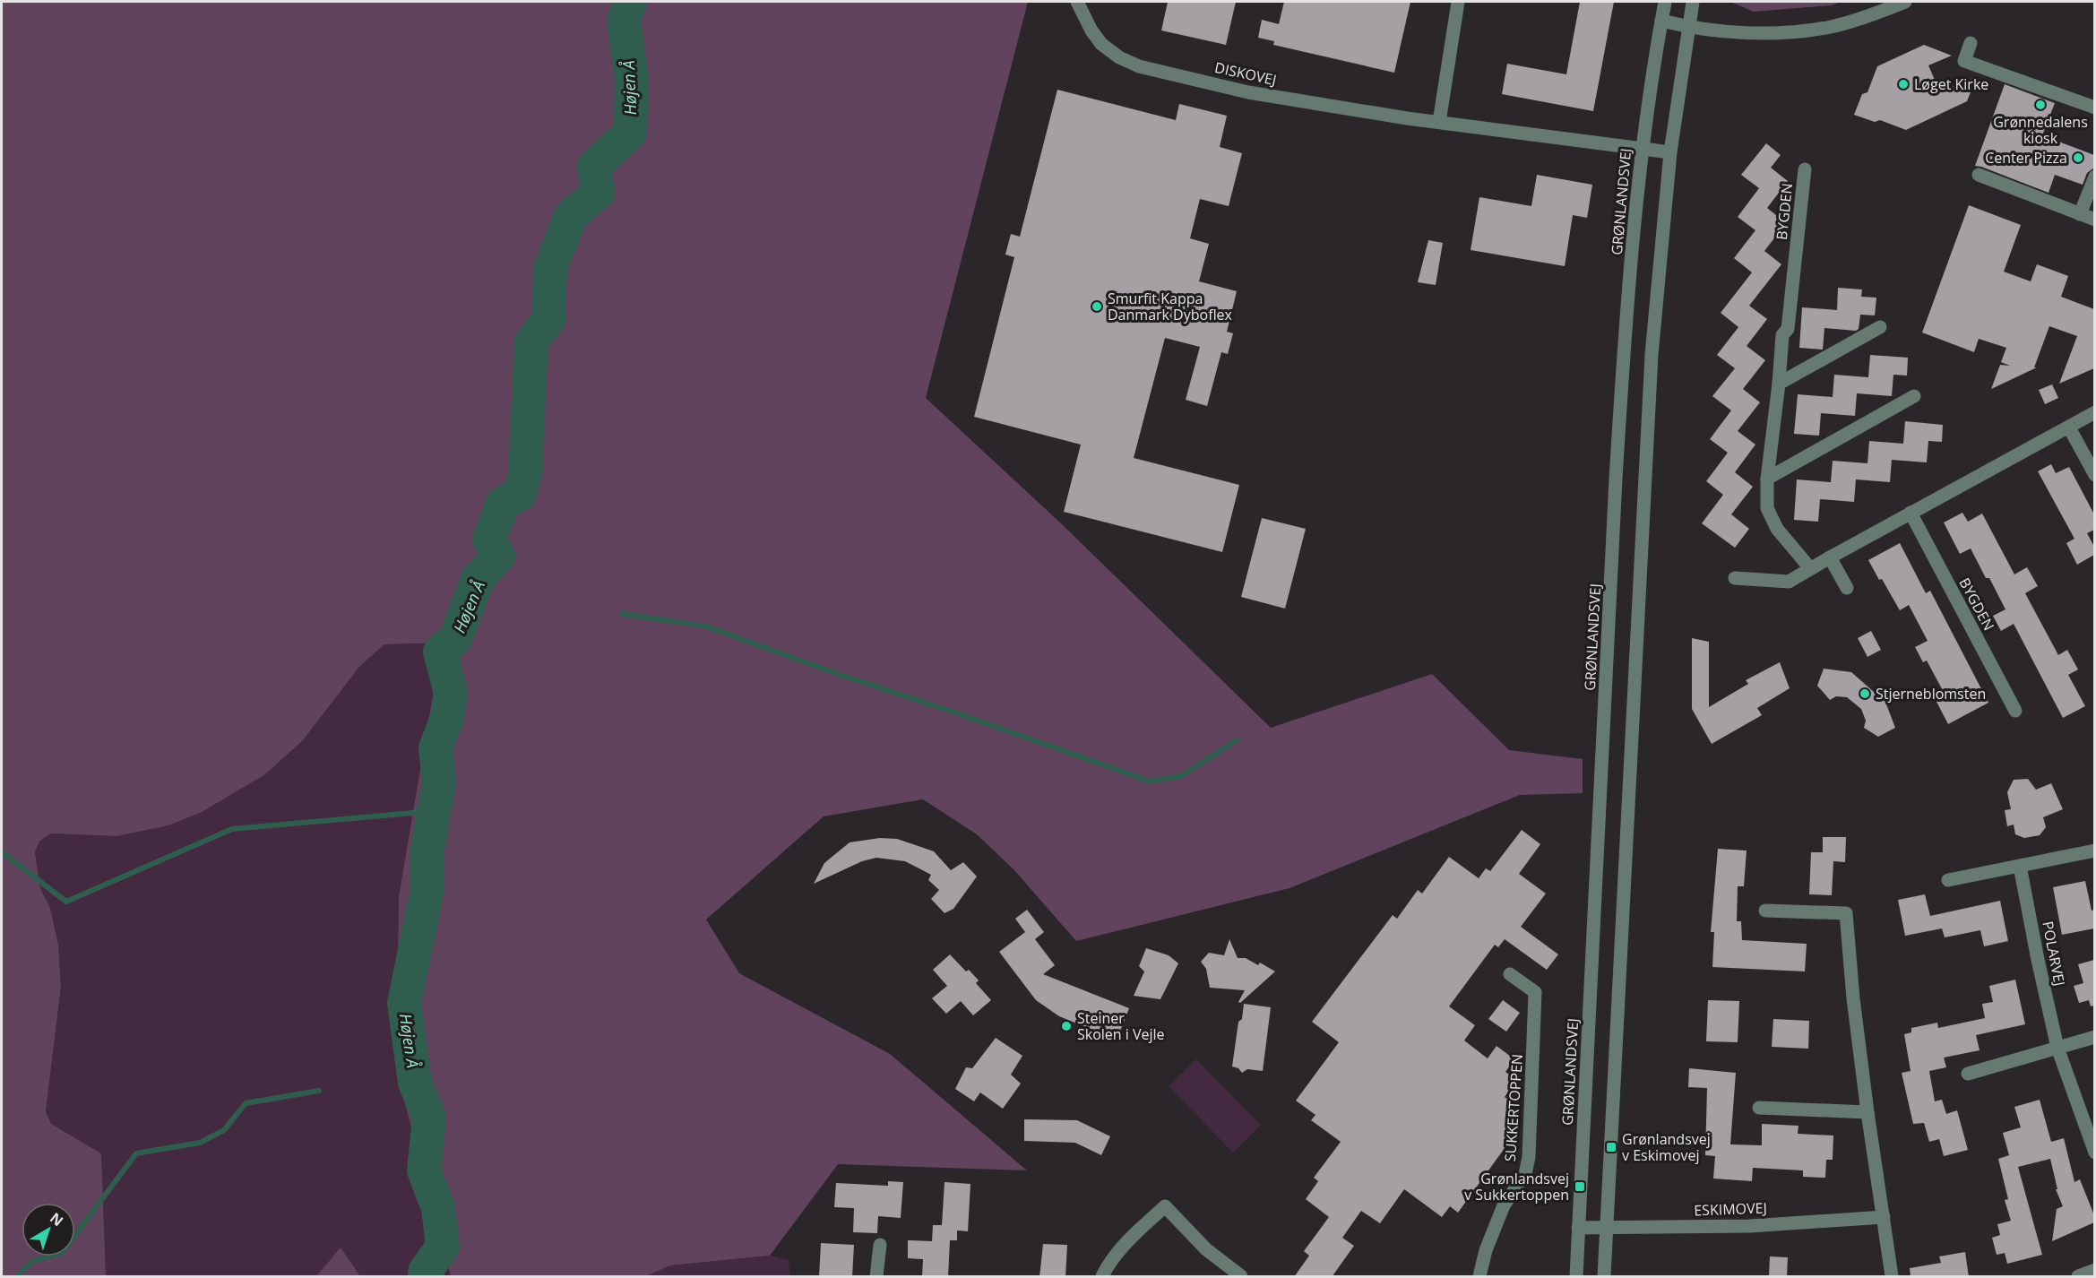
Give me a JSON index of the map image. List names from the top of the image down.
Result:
{
  "streets": {
    "street": [
      "DISKOVEJ",
      "GRØNLANDSVEJ",
      "BYGDEN",
      "POLARVEJ",
      "SUKKERTOPPEN",
      "ESKIMOVEJ"
    ]
  },
  "crossings": [
    ["DISKOVEJ", "GRØNLANDSVEJ"],
    ["GRØNLANDSVEJ", "ESKIMOVEJ"]
  ],
  "water": ["Højen Å"],
  "places": {
    "other": [
      "Løget Kirke",
      "Grønnedalens kiosk",
      "Center Pizza",
      "Smurfit Kappa Danmark Dyboflex",
      "Stjerneblomsten",
      "Steiner Skolen i Vejle"
    ],
    "transit": ["Grønlandsvej v Eskimovej", "Grønlandsvej v Sukkertoppen"]
  },
  "north": "top right"
}
